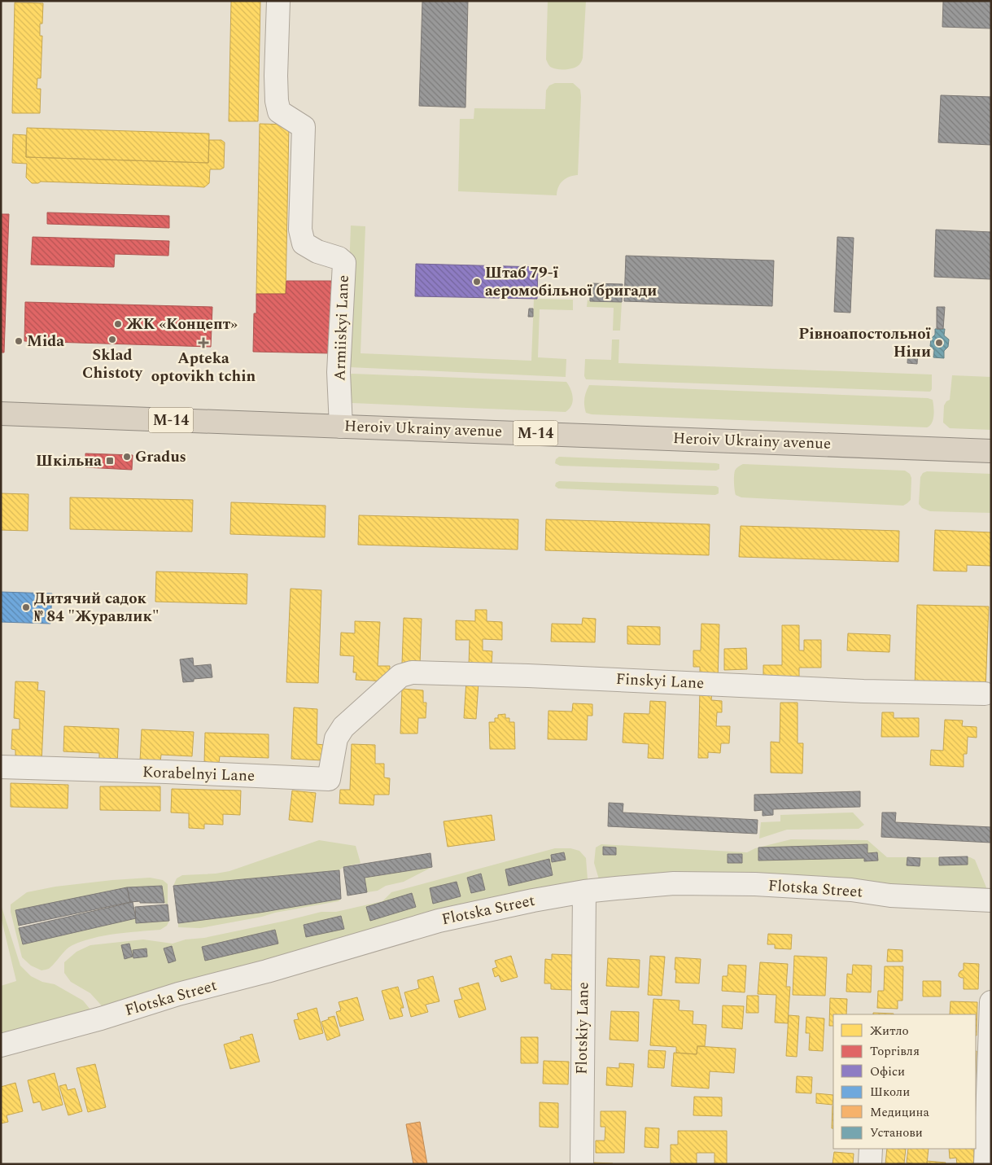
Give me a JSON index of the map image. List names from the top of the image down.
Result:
{
  "streets": {
    "highway": ["М-14", "Heroiv Ukrainy avenue"],
    "street": [
      "Armiiskyi Lane",
      "Finskyi Lane",
      "Korabelnyi Lane",
      "Flotska Street",
      "Flotskiy Lane"
    ]
  },
  "crossings": [
    ["Armiiskyi Lane", "Heroiv Ukrainy avenue"],
    ["Finskyi Lane", "Korabelnyi Lane"],
    ["Flotska Street", "Flotskiy Lane"]
  ],
  "places": {
    "other": [
      "Штаб 79-ї аеромобільної бригади",
      "ЖК «Концепт»",
      "Sklad Chistoty",
      "Mida",
      "Рівноапостольної Ніни",
      "Gradus",
      "Дитячий садок № 84 \"Журавлик\""
    ],
    "health": ["Apteka optovikh tchin"],
    "transit": ["Шкільна"]
  },
  "legend": [
    "Житло",
    "Торгівля",
    "Офіси",
    "Школи",
    "Медицина",
    "Установи"
  ]
}
